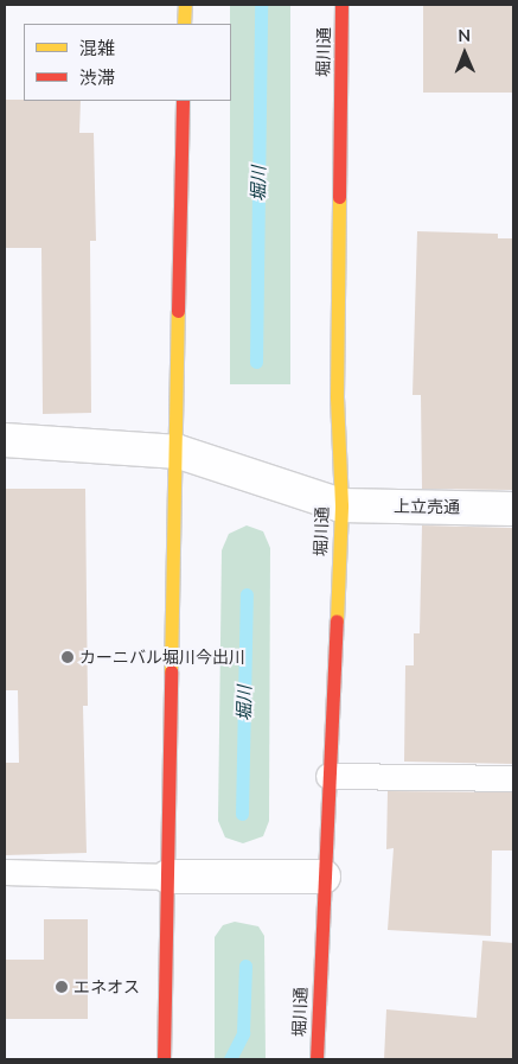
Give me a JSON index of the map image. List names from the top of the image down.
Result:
{
  "streets": {
    "main road": ["堀川通"],
    "street": ["上立売通"]
  },
  "crossings": [
    ["堀川通", "上立売通"]
  ],
  "water": ["堀川"],
  "places": ["カーニバル堀川今出川", "エネオス"],
  "legend": ["混雑", "渋滞"],
  "north": "top"
}
